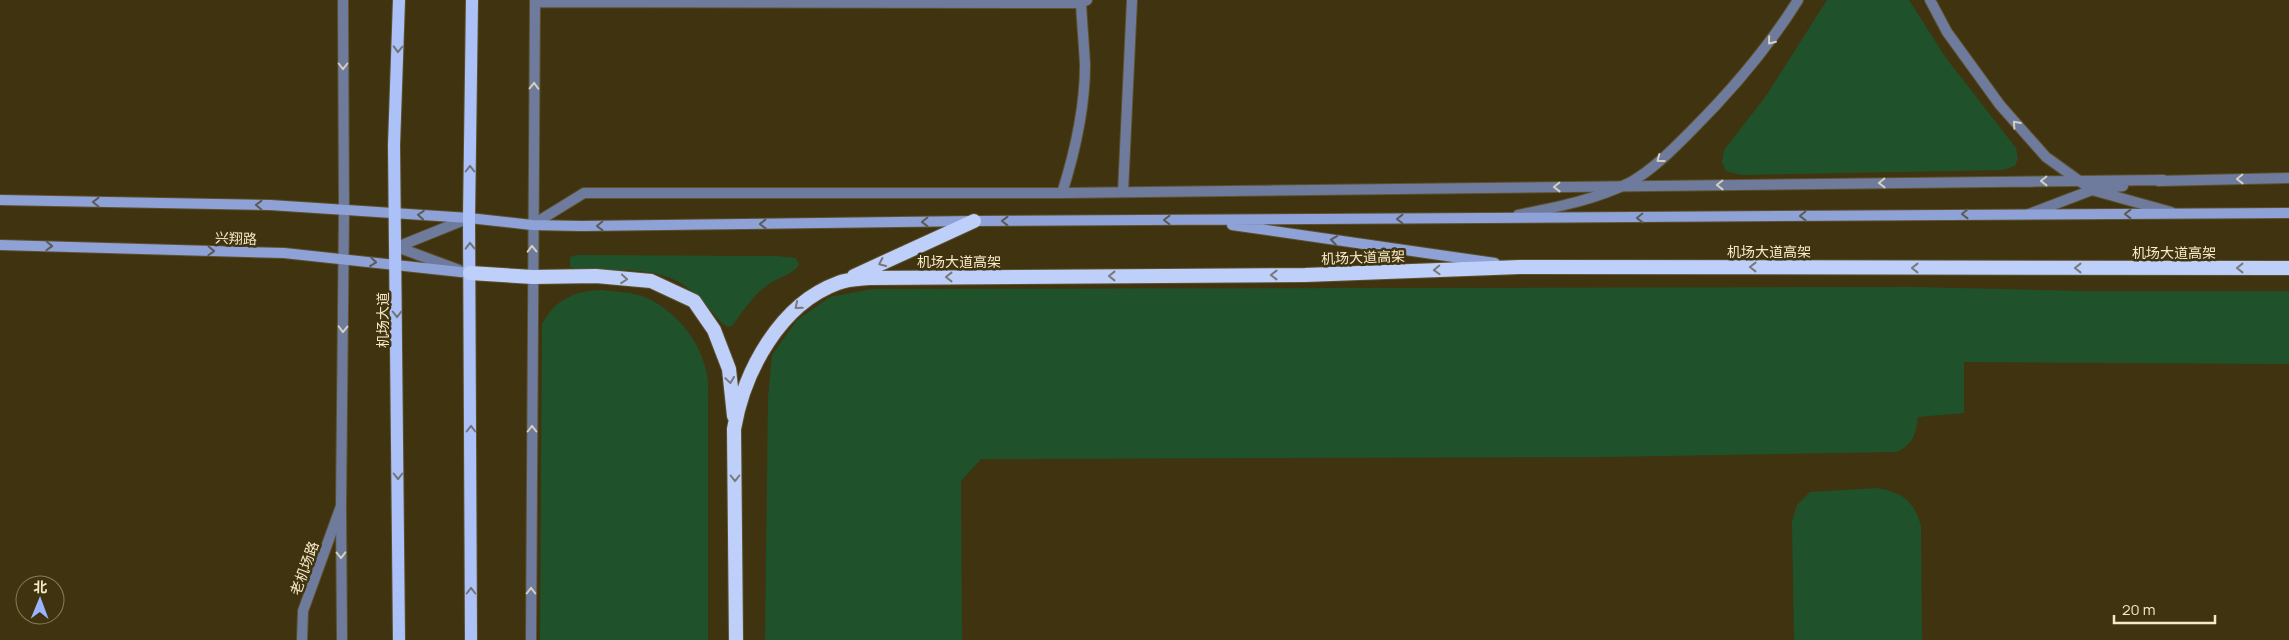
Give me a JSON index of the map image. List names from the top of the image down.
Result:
{
  "streets": {
    "highway": ["机场大道高架"],
    "main road": ["兴翔路", "机场大道"],
    "street": ["老机场路"]
  },
  "crossings": [
    ["兴翔路", "机场大道"]
  ],
  "one_way": ["机场大道高架"],
  "scale_bar": "20 m",
  "north": "top"
}
